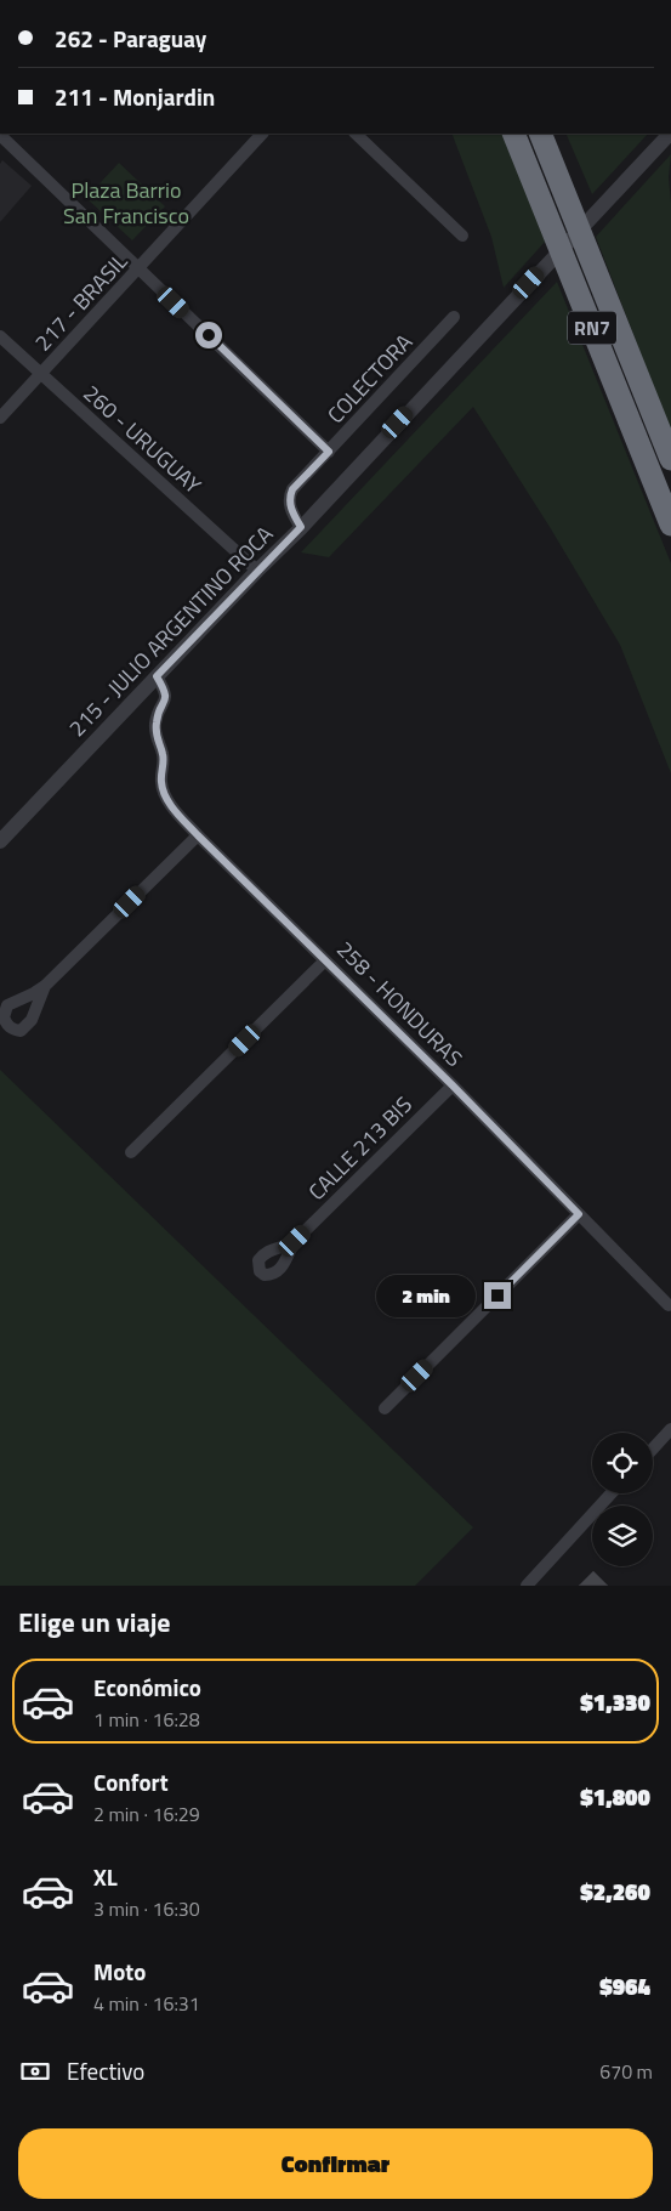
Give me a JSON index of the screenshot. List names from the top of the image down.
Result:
{
  "streets": {
    "highway": ["RN7"],
    "street": [
      "217 - BRASIL",
      "COLECTORA",
      "260 - URUGUAY",
      "215 - JULIO ARGENTINO ROCA",
      "258 - HONDURAS",
      "CALLE 213 BIS"
    ]
  },
  "crossings": [
    ["217 - BRASIL", "260 - URUGUAY"],
    ["COLECTORA", "215 - JULIO ARGENTINO ROCA"],
    ["260 - URUGUAY", "215 - JULIO ARGENTINO ROCA"],
    ["215 - JULIO ARGENTINO ROCA", "258 - HONDURAS"],
    ["258 - HONDURAS", "CALLE 213 BIS"]
  ],
  "parks": ["Plaza Barrio San Francisco"],
  "page": {
    "banner": ["262 - Paraguay", "211 - Monjardin"],
    "bubble": "2 min",
    "heading": "Elige un viaje",
    "list": [
      {
        "name": "Económico",
        "note": "1 min · 16:28",
        "value": "$1,330"
      },
      {
        "name": "Confort",
        "note": "2 min · 16:29",
        "value": "$1,800"
      },
      {
        "name": "XL",
        "note": "3 min · 16:30",
        "value": "$2,260"
      },
      {
        "name": "Moto",
        "note": "4 min · 16:31",
        "value": "$964"
      }
    ],
    "pay": ["Efectivo", "670 m"],
    "buttons": "Confirmar"
  }
}
